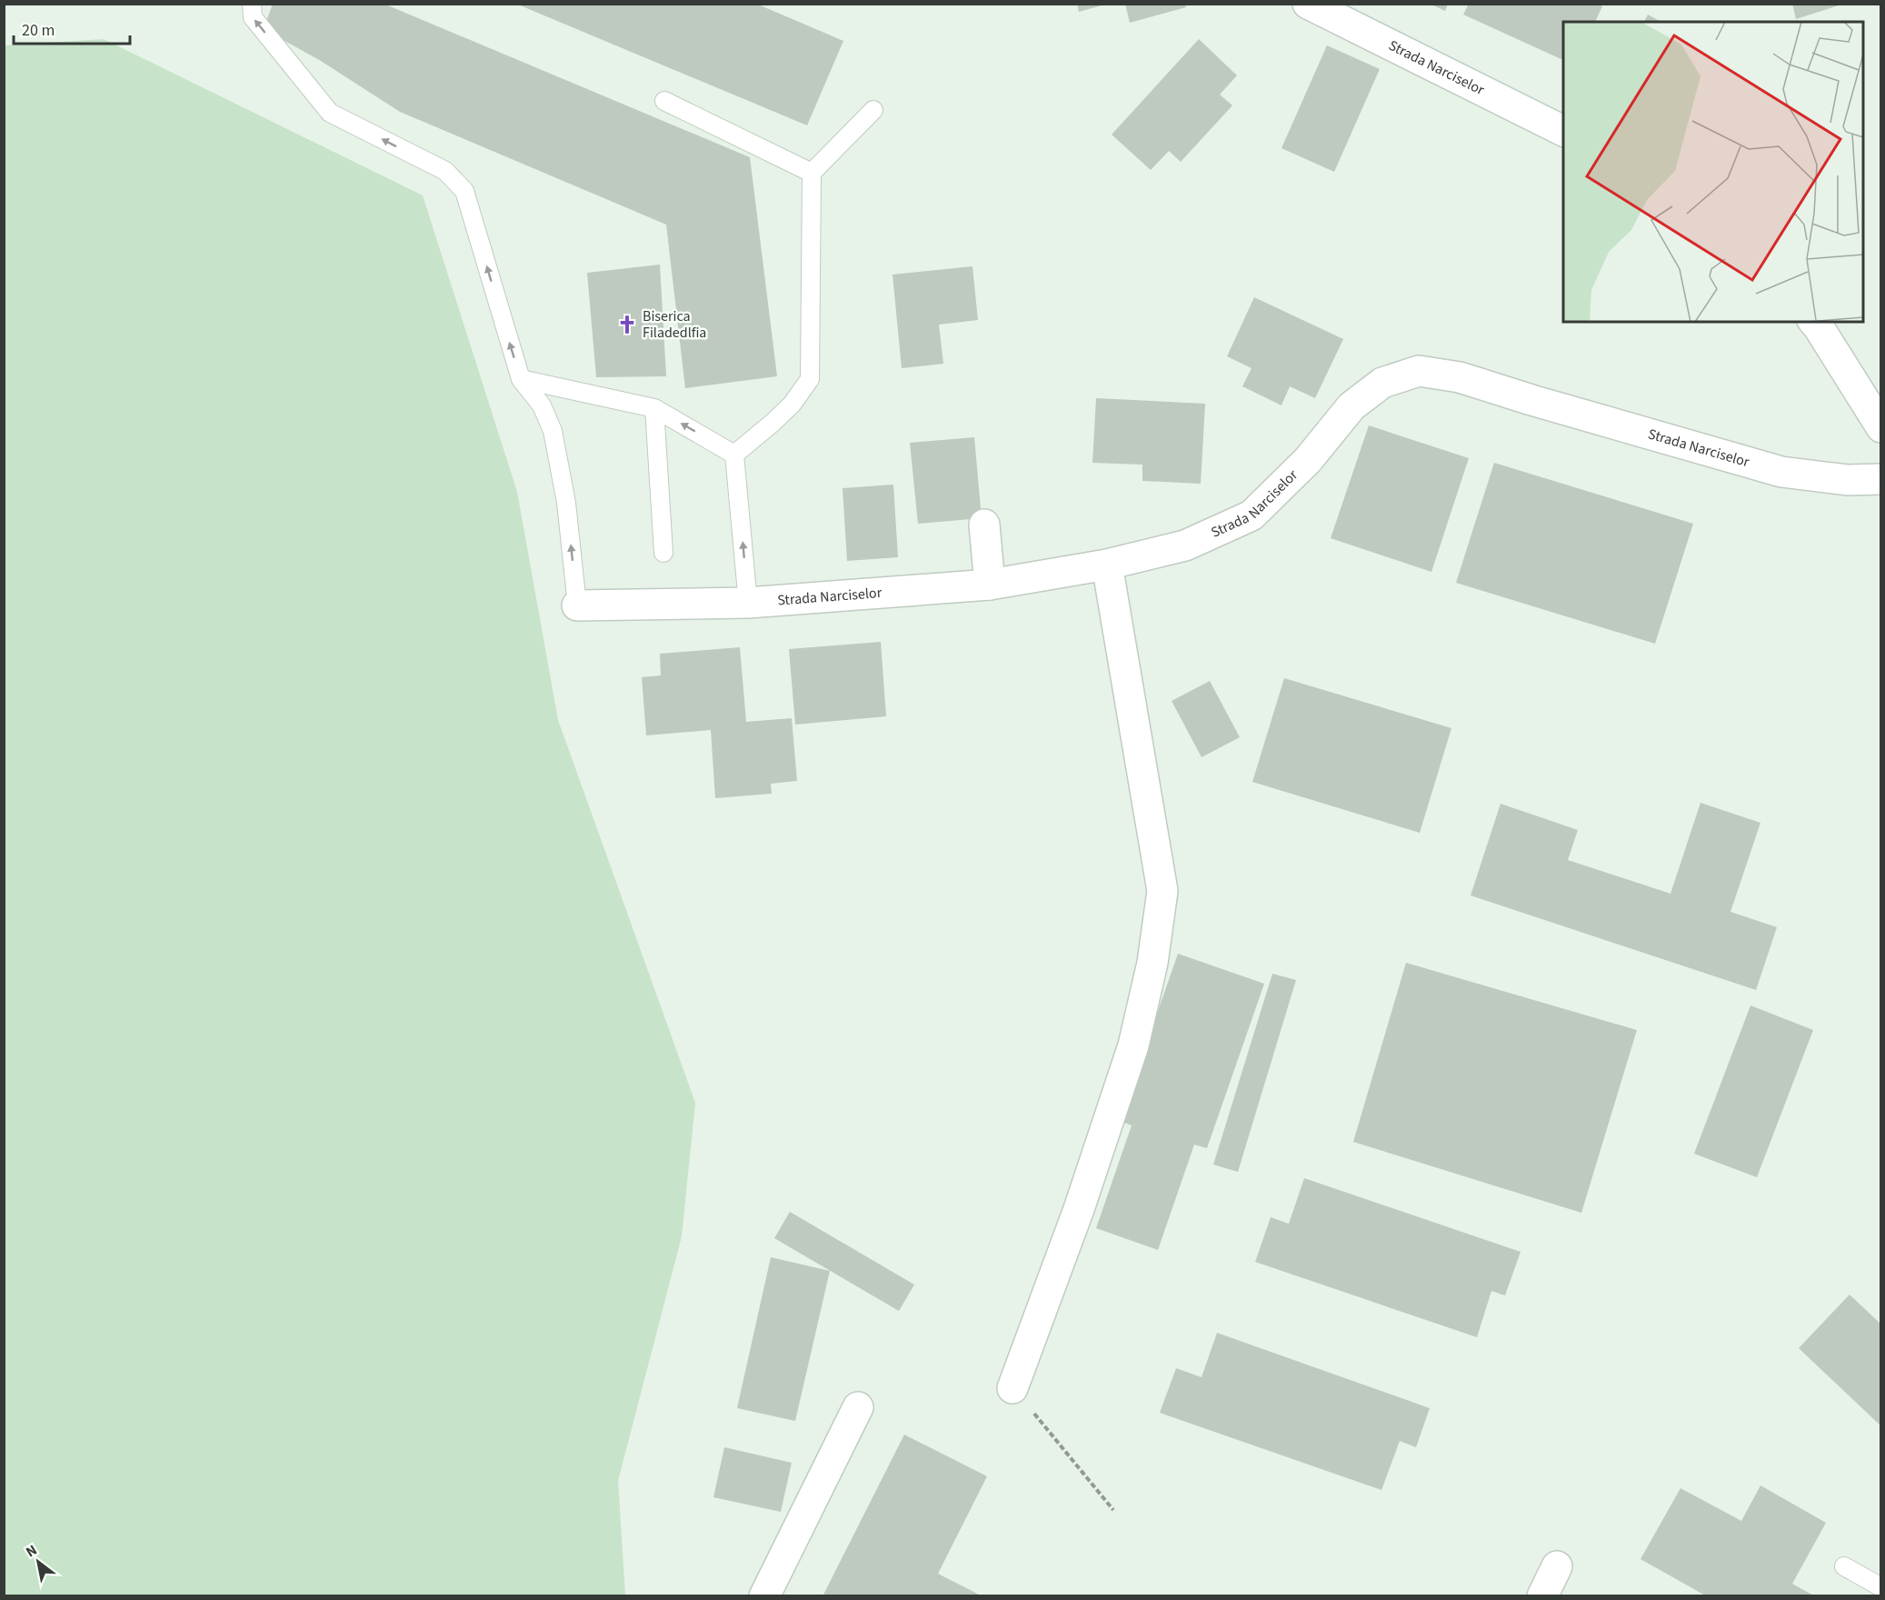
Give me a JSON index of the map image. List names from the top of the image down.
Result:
{
  "streets": {
    "street": ["Strada Narciselor"]
  },
  "places": {
    "church": ["Biserica Filadedlfia"]
  },
  "scale_bar": "20 m",
  "north": "top left"
}
